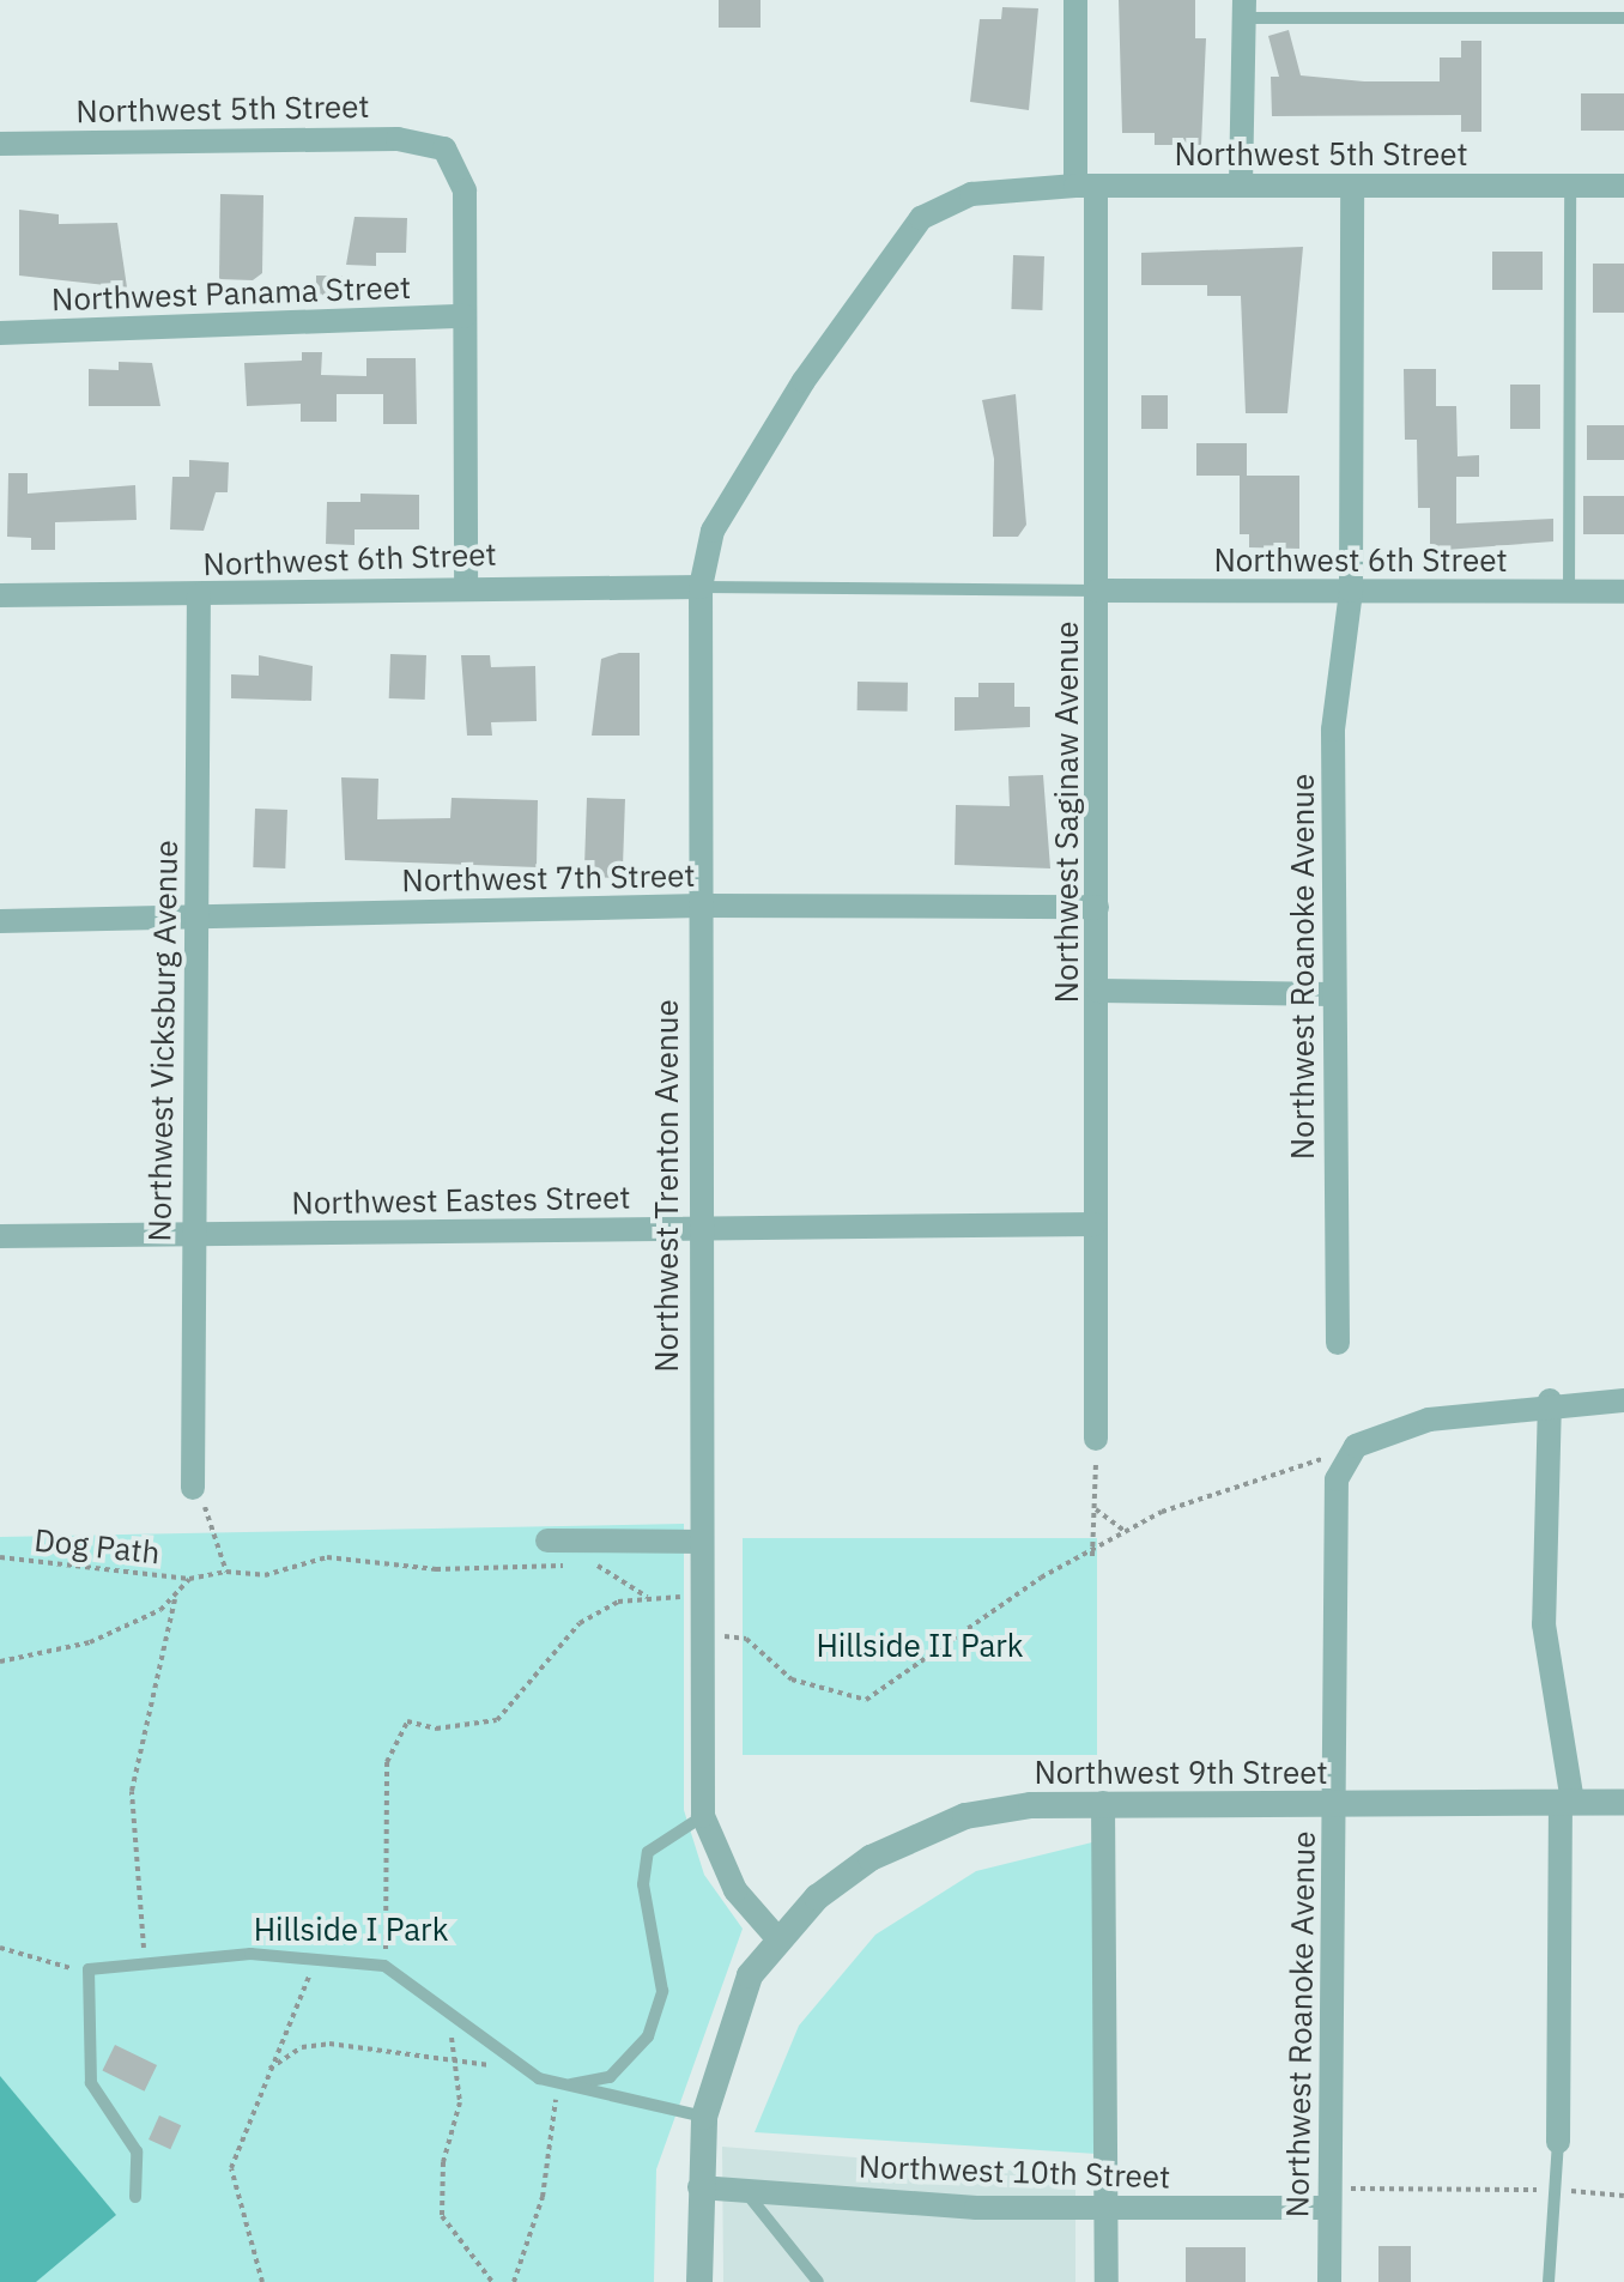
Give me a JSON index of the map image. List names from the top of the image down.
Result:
{
  "streets": {
    "street": [
      "Northwest 5th Street",
      "Northwest Panama Street",
      "Northwest 6th Street",
      "Northwest Saginaw Avenue",
      "Northwest 7th Street",
      "Northwest Roanoke Avenue",
      "Northwest Vicksburg Avenue",
      "Northwest Trenton Avenue",
      "Northwest Eastes Street",
      "Northwest 9th Street",
      "Northwest 10th Street"
    ],
    "path": ["Dog Path"]
  },
  "crossings": [
    ["Northwest 5th Street", "Northwest Panama Street"],
    ["Northwest 5th Street", "Northwest Saginaw Avenue"],
    ["Northwest 5th Street", "Northwest Roanoke Avenue"],
    ["Northwest 5th Street", "Northwest Trenton Avenue"],
    ["Northwest 6th Street", "Northwest Saginaw Avenue"],
    ["Northwest 6th Street", "Northwest Roanoke Avenue"],
    ["Northwest 6th Street", "Northwest Vicksburg Avenue"],
    ["Northwest 6th Street", "Northwest Trenton Avenue"],
    ["Northwest Saginaw Avenue", "Northwest 7th Street"],
    ["Northwest Saginaw Avenue", "Northwest Eastes Street"],
    ["Northwest 7th Street", "Northwest Vicksburg Avenue"],
    ["Northwest 7th Street", "Northwest Trenton Avenue"],
    ["Northwest Roanoke Avenue", "Northwest 9th Street"],
    ["Northwest Roanoke Avenue", "Northwest 10th Street"],
    ["Northwest Vicksburg Avenue", "Northwest Eastes Street"],
    ["Northwest Trenton Avenue", "Northwest Eastes Street"],
    ["Northwest Trenton Avenue", "Northwest 9th Street"]
  ],
  "parks": ["Hillside II Park", "Hillside I Park"]
}
